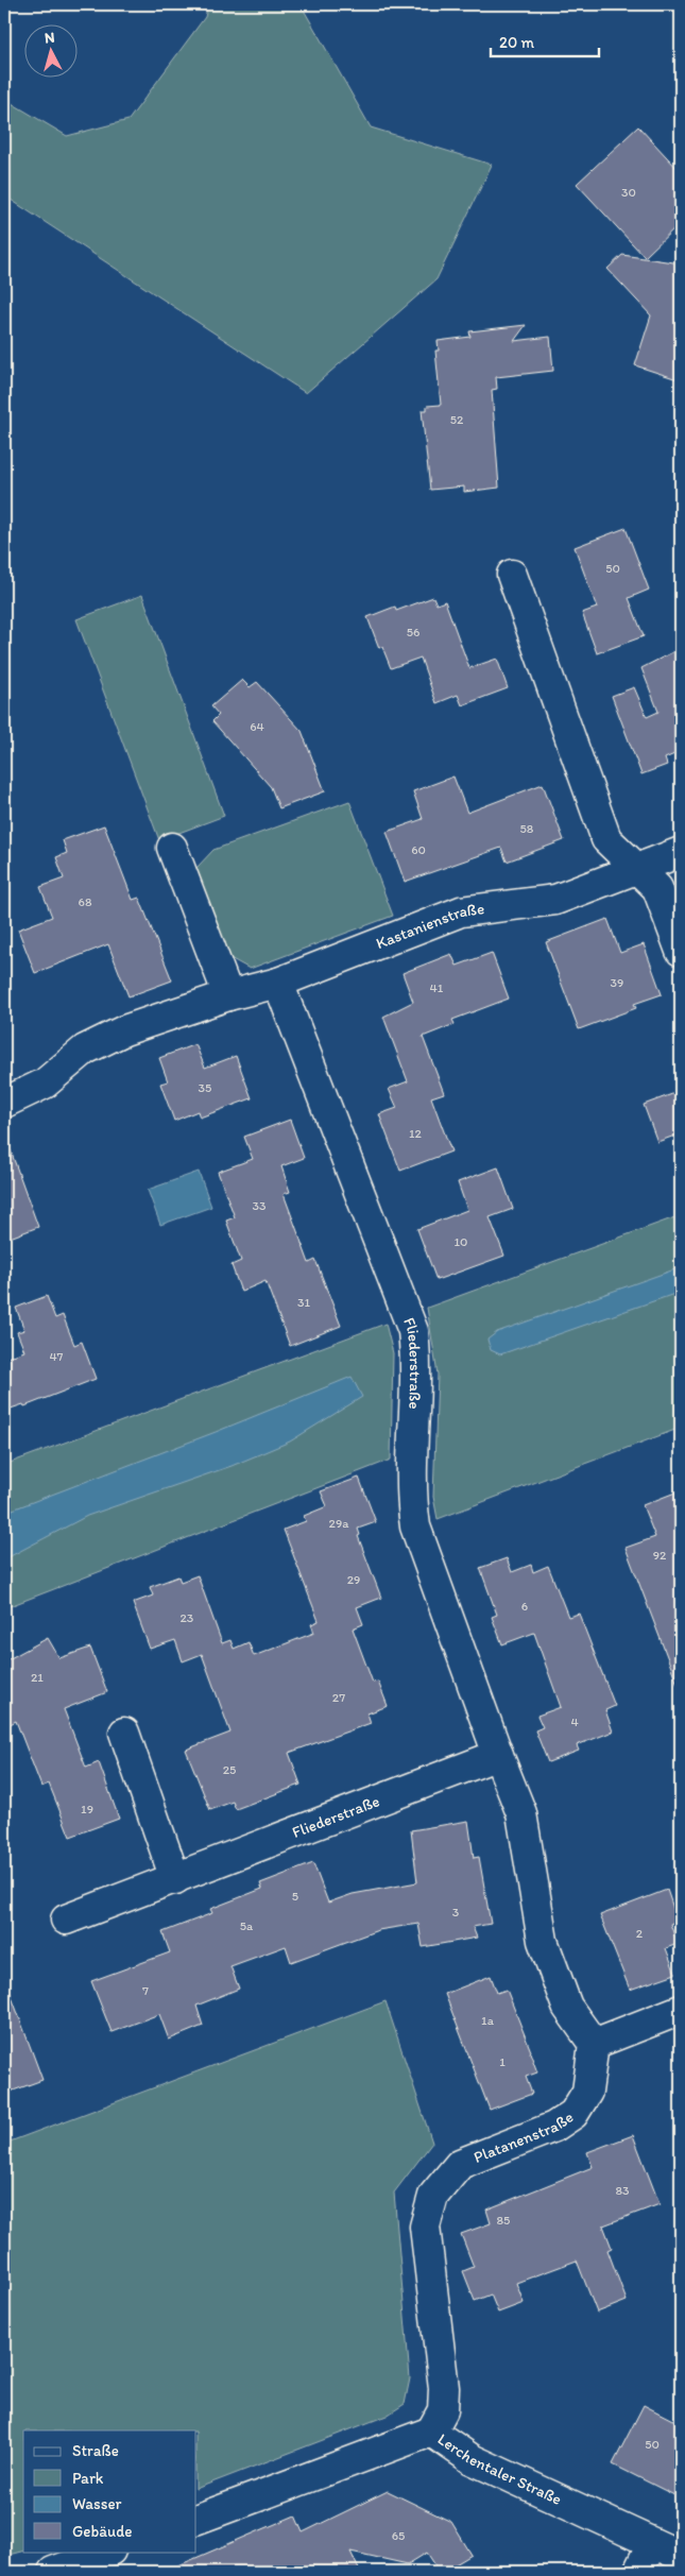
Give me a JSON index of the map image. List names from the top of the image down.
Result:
{
  "streets": {
    "street": [
      "Kastanienstraße",
      "Fliederstraße",
      "Platanenstraße",
      "Lerchentaler Straße"
    ]
  },
  "crossings": [
    ["Kastanienstraße", "Fliederstraße"],
    ["Fliederstraße", "Platanenstraße"],
    ["Platanenstraße", "Lerchentaler Straße"]
  ],
  "house_numbers": [
    "30",
    "52",
    "50",
    "56",
    "64",
    "58",
    "60",
    "68",
    "39",
    "41",
    "35",
    "12",
    "33",
    "10",
    "31",
    "47",
    "29a",
    "92",
    "29",
    "6",
    "23",
    "21",
    "27",
    "4",
    "25",
    "19",
    "5",
    "3",
    "5a",
    "2",
    "7",
    "1a",
    "1",
    "83",
    "85",
    "50",
    "65"
  ],
  "legend": [
    "Straße",
    "Park",
    "Wasser",
    "Gebäude"
  ],
  "scale_bar": "20 m",
  "north": "top"
}
